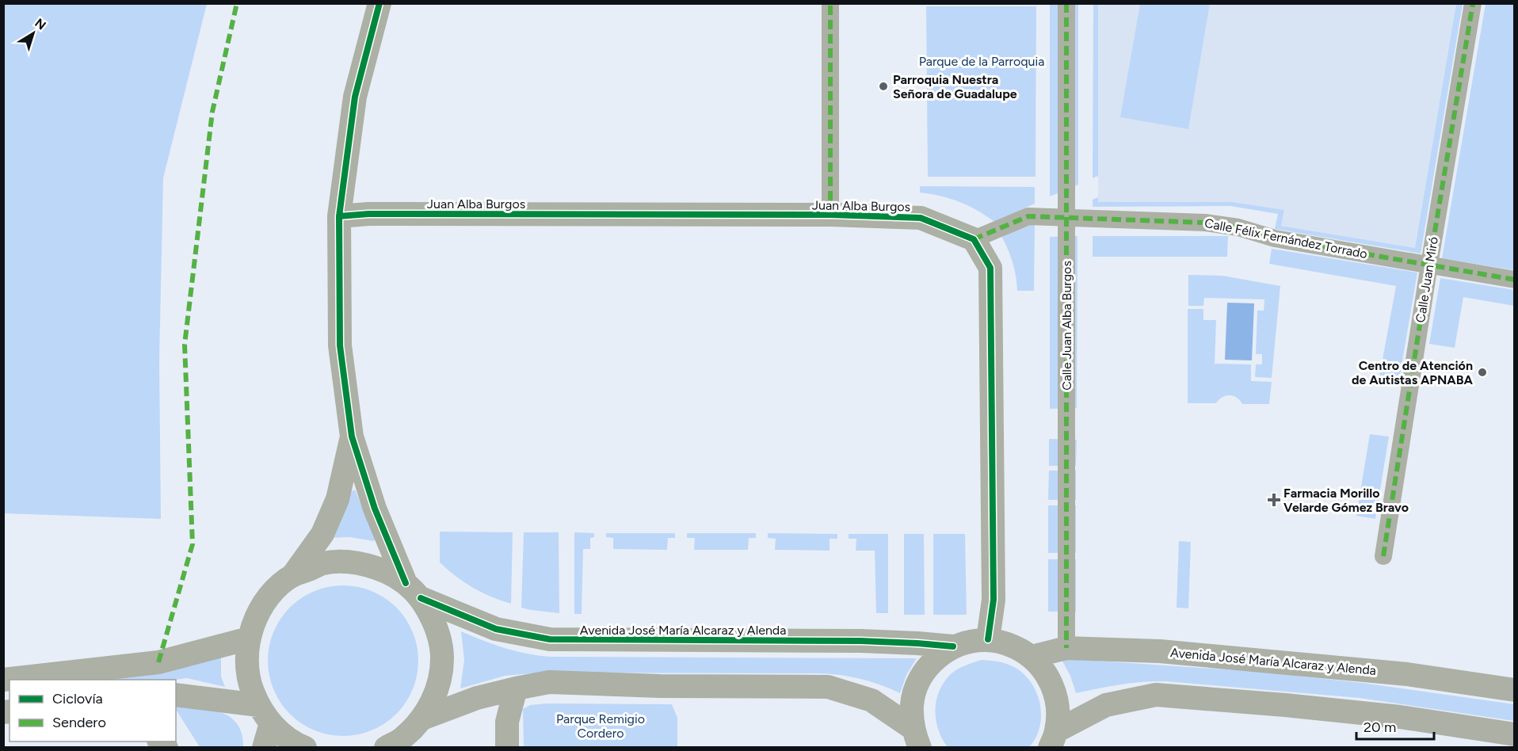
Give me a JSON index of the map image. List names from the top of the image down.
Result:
{
  "streets": {
    "street": [
      "Juan Alba Burgos",
      "Calle Félix Fernández Torrado",
      "Calle Juan Miró",
      "Calle Juan Alba Burgos",
      "Avenida José María Alcaraz y Alenda"
    ]
  },
  "crossings": [
    ["Juan Alba Burgos", "Calle Félix Fernández Torrado"],
    ["Calle Félix Fernández Torrado", "Calle Juan Miró"],
    ["Calle Félix Fernández Torrado", "Calle Juan Alba Burgos"],
    ["Calle Juan Alba Burgos", "Avenida José María Alcaraz y Alenda"]
  ],
  "parks": ["Parque de la Parroquia", "Parque Remigio Cordero"],
  "places": {
    "other": ["Parroquia Nuestra Señora de Guadalupe", "Centro de Atención de Autistas APNABA"],
    "health": ["Farmacia Morillo Velarde Gómez Bravo"]
  },
  "legend": ["Ciclovía", "Sendero"],
  "scale_bar": "20 m",
  "north": "top right"
}
